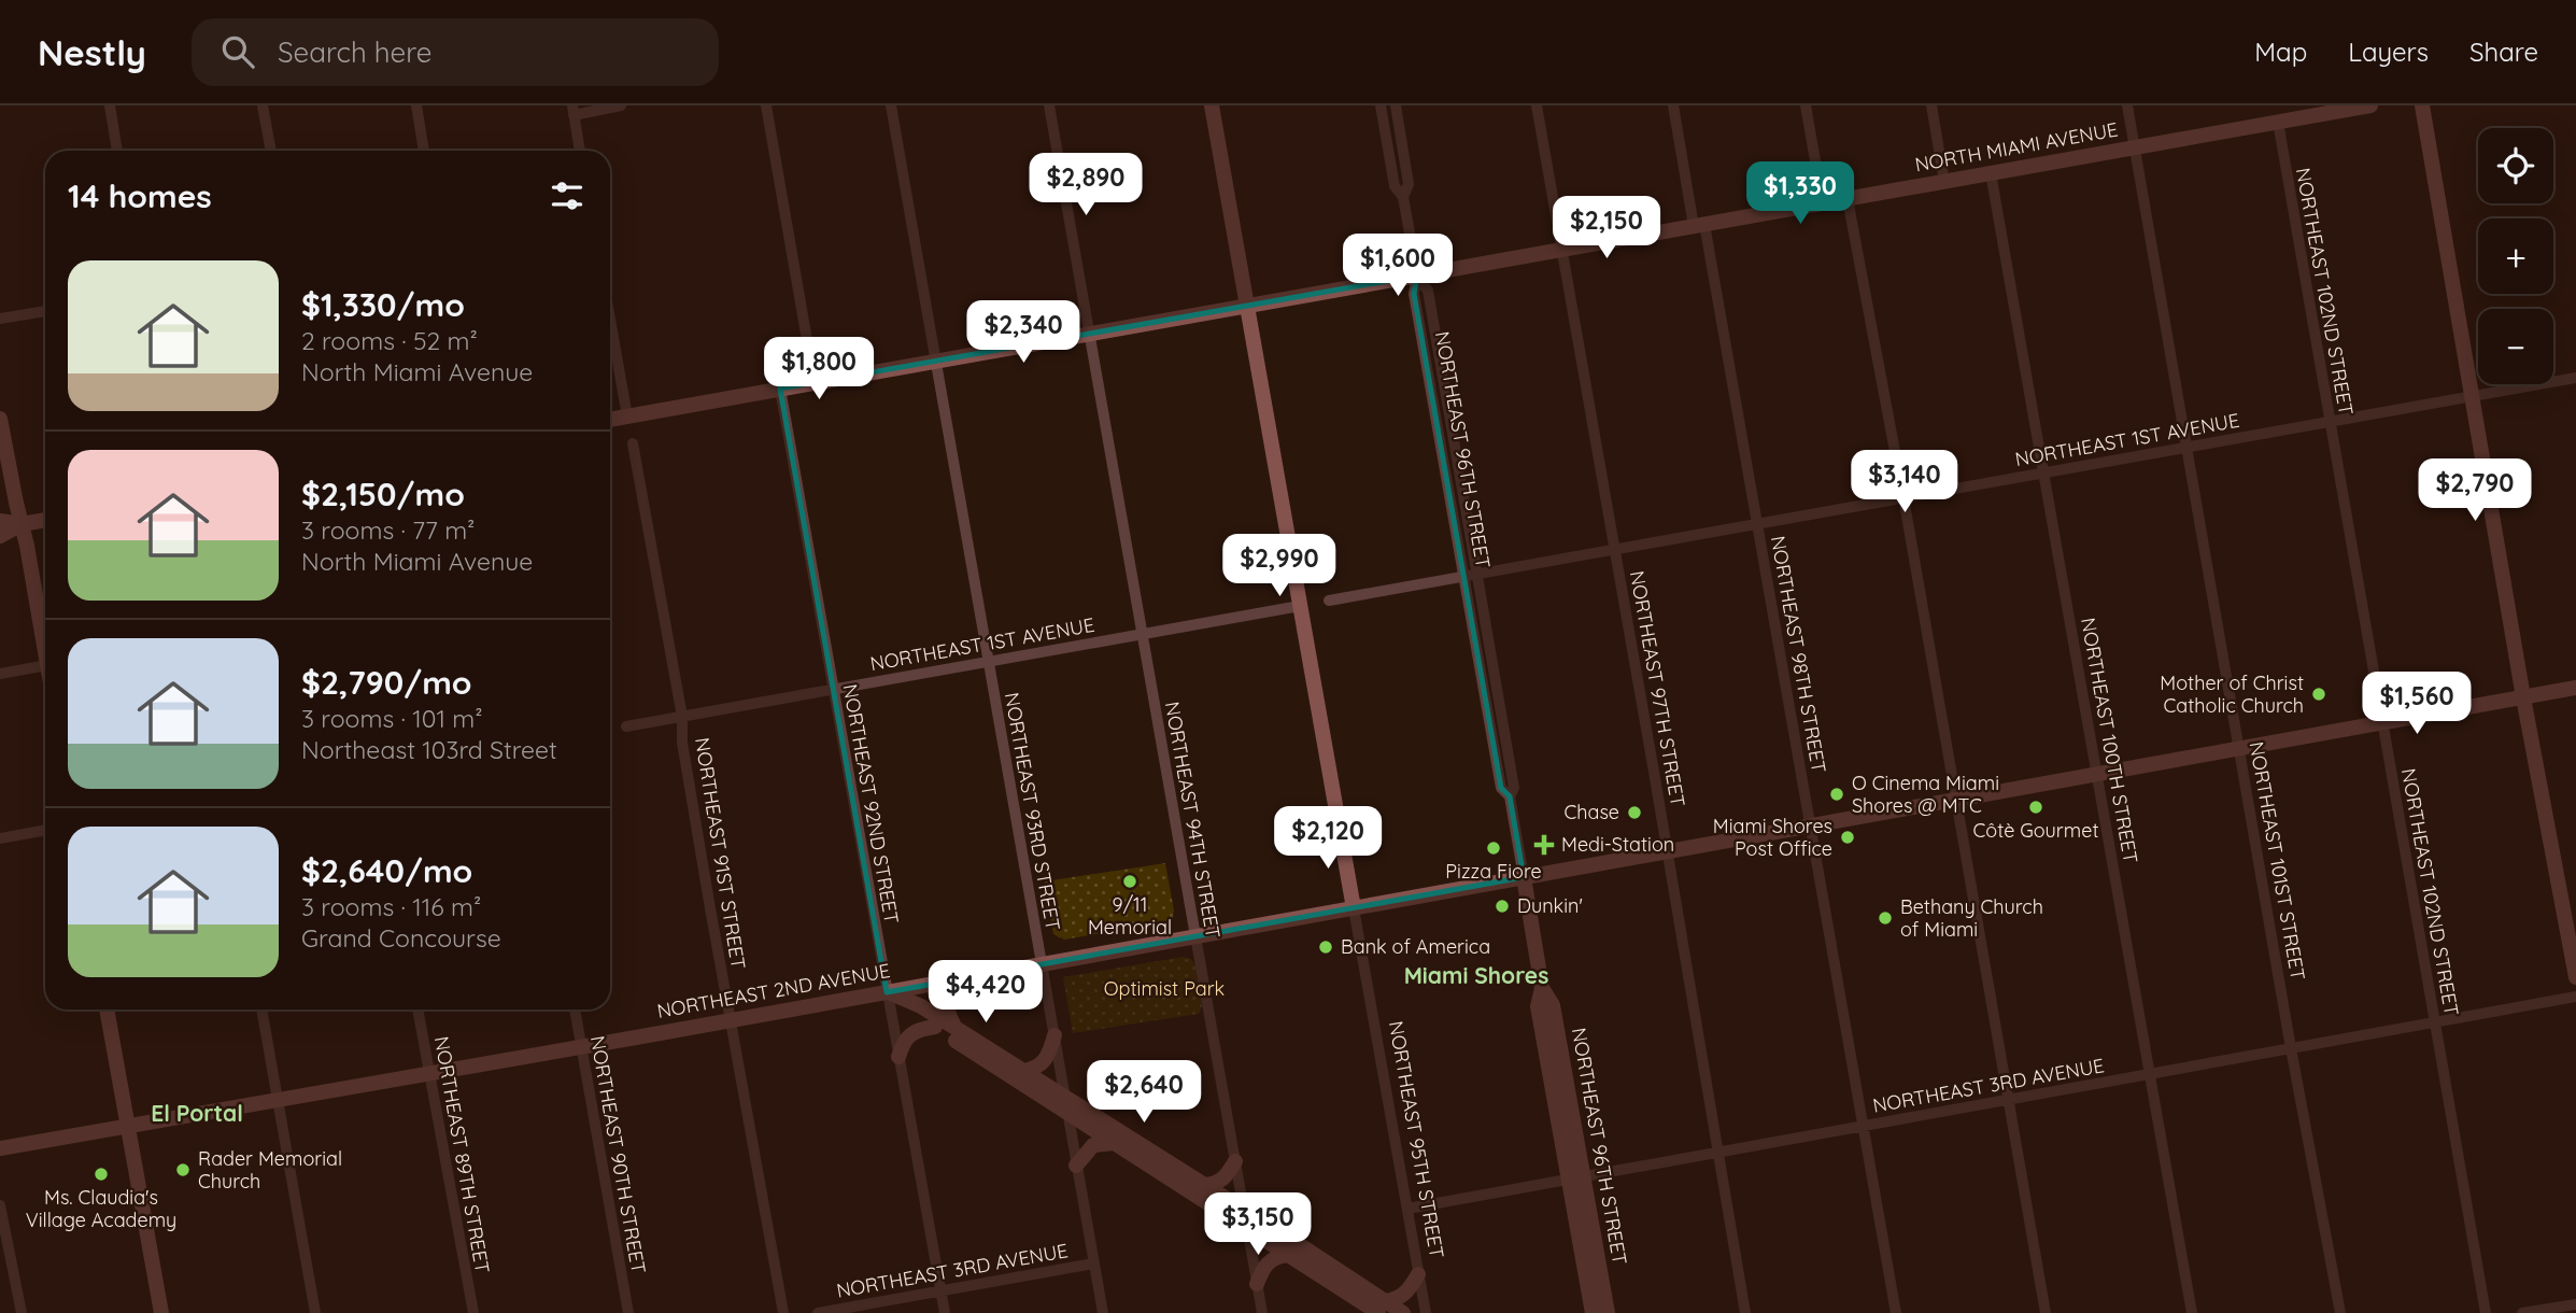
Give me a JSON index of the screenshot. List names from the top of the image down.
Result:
{
  "streets": {
    "main road": [
      "NORTH MIAMI AVENUE",
      "NORTHEAST 96TH STREET",
      "NORTHEAST 2ND AVENUE",
      "NORTHEAST 95TH STREET"
    ],
    "street": [
      "NORTHEAST 102ND STREET",
      "NORTHEAST 1ST AVENUE",
      "NORTHEAST 98TH STREET",
      "NORTHEAST 97TH STREET",
      "NORTHEAST 100TH STREET",
      "NORTHEAST 92ND STREET",
      "NORTHEAST 93RD STREET",
      "NORTHEAST 94TH STREET",
      "NORTHEAST 91ST STREET",
      "NORTHEAST 101ST STREET",
      "NORTHEAST 3RD AVENUE",
      "NORTHEAST 89TH STREET",
      "NORTHEAST 90TH STREET"
    ]
  },
  "crossings": [
    ["NORTH MIAMI AVENUE", "NORTHEAST 102ND STREET"],
    ["NORTH MIAMI AVENUE", "NORTHEAST 96TH STREET"],
    ["NORTH MIAMI AVENUE", "NORTHEAST 98TH STREET"],
    ["NORTH MIAMI AVENUE", "NORTHEAST 97TH STREET"],
    ["NORTH MIAMI AVENUE", "NORTHEAST 100TH STREET"],
    ["NORTH MIAMI AVENUE", "NORTHEAST 92ND STREET"],
    ["NORTH MIAMI AVENUE", "NORTHEAST 93RD STREET"],
    ["NORTH MIAMI AVENUE", "NORTHEAST 94TH STREET"],
    ["NORTH MIAMI AVENUE", "NORTHEAST 101ST STREET"],
    ["NORTH MIAMI AVENUE", "NORTHEAST 95TH STREET"],
    ["NORTHEAST 102ND STREET", "NORTHEAST 1ST AVENUE"],
    ["NORTHEAST 102ND STREET", "NORTHEAST 2ND AVENUE"],
    ["NORTHEAST 102ND STREET", "NORTHEAST 3RD AVENUE"],
    ["NORTHEAST 1ST AVENUE", "NORTHEAST 96TH STREET"],
    ["NORTHEAST 1ST AVENUE", "NORTHEAST 98TH STREET"],
    ["NORTHEAST 1ST AVENUE", "NORTHEAST 97TH STREET"],
    ["NORTHEAST 1ST AVENUE", "NORTHEAST 100TH STREET"],
    ["NORTHEAST 1ST AVENUE", "NORTHEAST 92ND STREET"],
    ["NORTHEAST 1ST AVENUE", "NORTHEAST 93RD STREET"],
    ["NORTHEAST 1ST AVENUE", "NORTHEAST 94TH STREET"],
    ["NORTHEAST 1ST AVENUE", "NORTHEAST 91ST STREET"],
    ["NORTHEAST 1ST AVENUE", "NORTHEAST 101ST STREET"],
    ["NORTHEAST 1ST AVENUE", "NORTHEAST 95TH STREET"],
    ["NORTHEAST 96TH STREET", "NORTHEAST 2ND AVENUE"],
    ["NORTHEAST 96TH STREET", "NORTHEAST 3RD AVENUE"],
    ["NORTHEAST 98TH STREET", "NORTHEAST 2ND AVENUE"],
    ["NORTHEAST 98TH STREET", "NORTHEAST 3RD AVENUE"],
    ["NORTHEAST 97TH STREET", "NORTHEAST 2ND AVENUE"],
    ["NORTHEAST 97TH STREET", "NORTHEAST 3RD AVENUE"],
    ["NORTHEAST 100TH STREET", "NORTHEAST 2ND AVENUE"],
    ["NORTHEAST 100TH STREET", "NORTHEAST 3RD AVENUE"],
    ["NORTHEAST 92ND STREET", "NORTHEAST 2ND AVENUE"],
    ["NORTHEAST 92ND STREET", "NORTHEAST 3RD AVENUE"],
    ["NORTHEAST 93RD STREET", "NORTHEAST 2ND AVENUE"],
    ["NORTHEAST 93RD STREET", "NORTHEAST 3RD AVENUE"],
    ["NORTHEAST 94TH STREET", "NORTHEAST 2ND AVENUE"],
    ["NORTHEAST 91ST STREET", "NORTHEAST 2ND AVENUE"],
    ["NORTHEAST 101ST STREET", "NORTHEAST 2ND AVENUE"],
    ["NORTHEAST 101ST STREET", "NORTHEAST 3RD AVENUE"],
    ["NORTHEAST 2ND AVENUE", "NORTHEAST 95TH STREET"],
    ["NORTHEAST 2ND AVENUE", "NORTHEAST 89TH STREET"],
    ["NORTHEAST 2ND AVENUE", "NORTHEAST 90TH STREET"],
    ["NORTHEAST 3RD AVENUE", "NORTHEAST 95TH STREET"]
  ],
  "districts": ["Miami Shores", "El Portal"],
  "parks": ["Optimist Park"],
  "places": {
    "other": [
      "Mother of Christ Catholic Church",
      "O Cinema Miami Shores @ MTC",
      "Côtè Gourmet",
      "Chase",
      "Miami Shores Post Office",
      "Pizza Fiore",
      "9/11 Memorial",
      "Dunkin'",
      "Bethany Church of Miami",
      "Bank of America",
      "Rader Memorial Church",
      "Ms. Claudia's Village Academy"
    ],
    "health": ["Medi-Station"]
  },
  "page": {
    "header": "Nestly",
    "search": "Search here",
    "nav": ["Map", "Layers", "Share"],
    "map_buttons": ["+", "−"],
    "heading": "14 homes",
    "price": [
      "$2,890",
      "$1,330",
      "$2,150",
      "$1,600",
      "$2,340",
      "$1,800",
      "$3,140",
      "$2,790",
      "$2,990",
      "$1,560",
      "$2,120",
      "$4,420",
      "$2,640",
      "$3,150"
    ],
    "list": [
      {
        "name": "$1,330/mo",
        "note": "2 rooms · 52 m² · North Miami Avenue"
      },
      {
        "name": "$2,150/mo",
        "note": "3 rooms · 77 m² · North Miami Avenue"
      },
      {
        "name": "$2,790/mo",
        "note": "3 rooms · 101 m² · Northeast 103rd Street"
      },
      {
        "name": "$2,640/mo",
        "note": "3 rooms · 116 m² · Grand Concourse"
      }
    ]
  }
}
